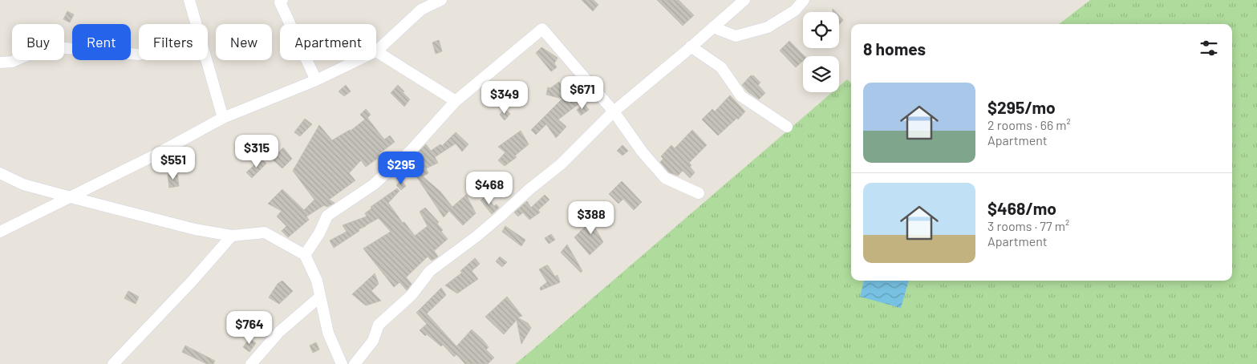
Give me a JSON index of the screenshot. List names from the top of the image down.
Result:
{
  "page": {
    "chip": [
      "Buy",
      "Rent",
      "Filters",
      "New",
      "Apartment"
    ],
    "heading": "8 homes",
    "list": [
      {
        "name": "$295/mo",
        "note": "2 rooms · 66 m² · Apartment"
      },
      {
        "name": "$468/mo",
        "note": "3 rooms · 77 m² · Apartment"
      }
    ],
    "price": [
      "$671",
      "$349",
      "$315",
      "$551",
      "$295",
      "$468",
      "$388",
      "$764"
    ]
  }
}
